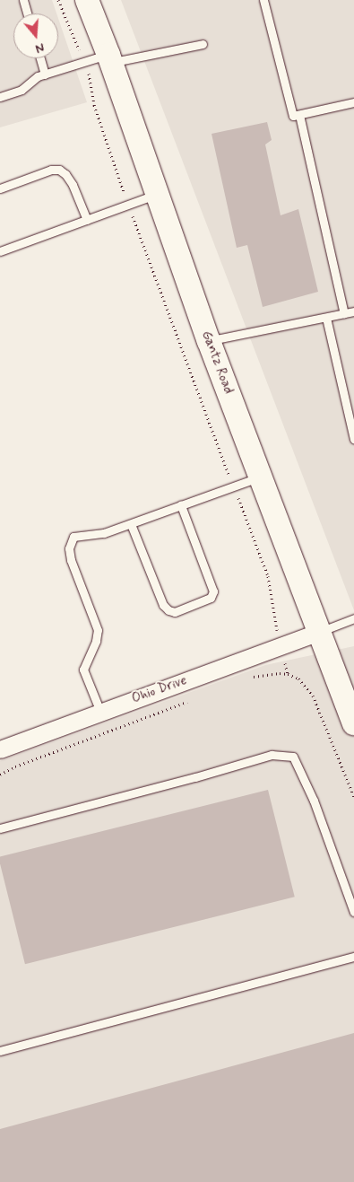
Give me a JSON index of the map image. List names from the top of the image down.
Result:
{
  "streets": {
    "main road": ["Gantz Road"],
    "street": ["Ohio Drive"]
  },
  "crossings": [
    ["Gantz Road", "Ohio Drive"]
  ],
  "north": "bottom"
}
